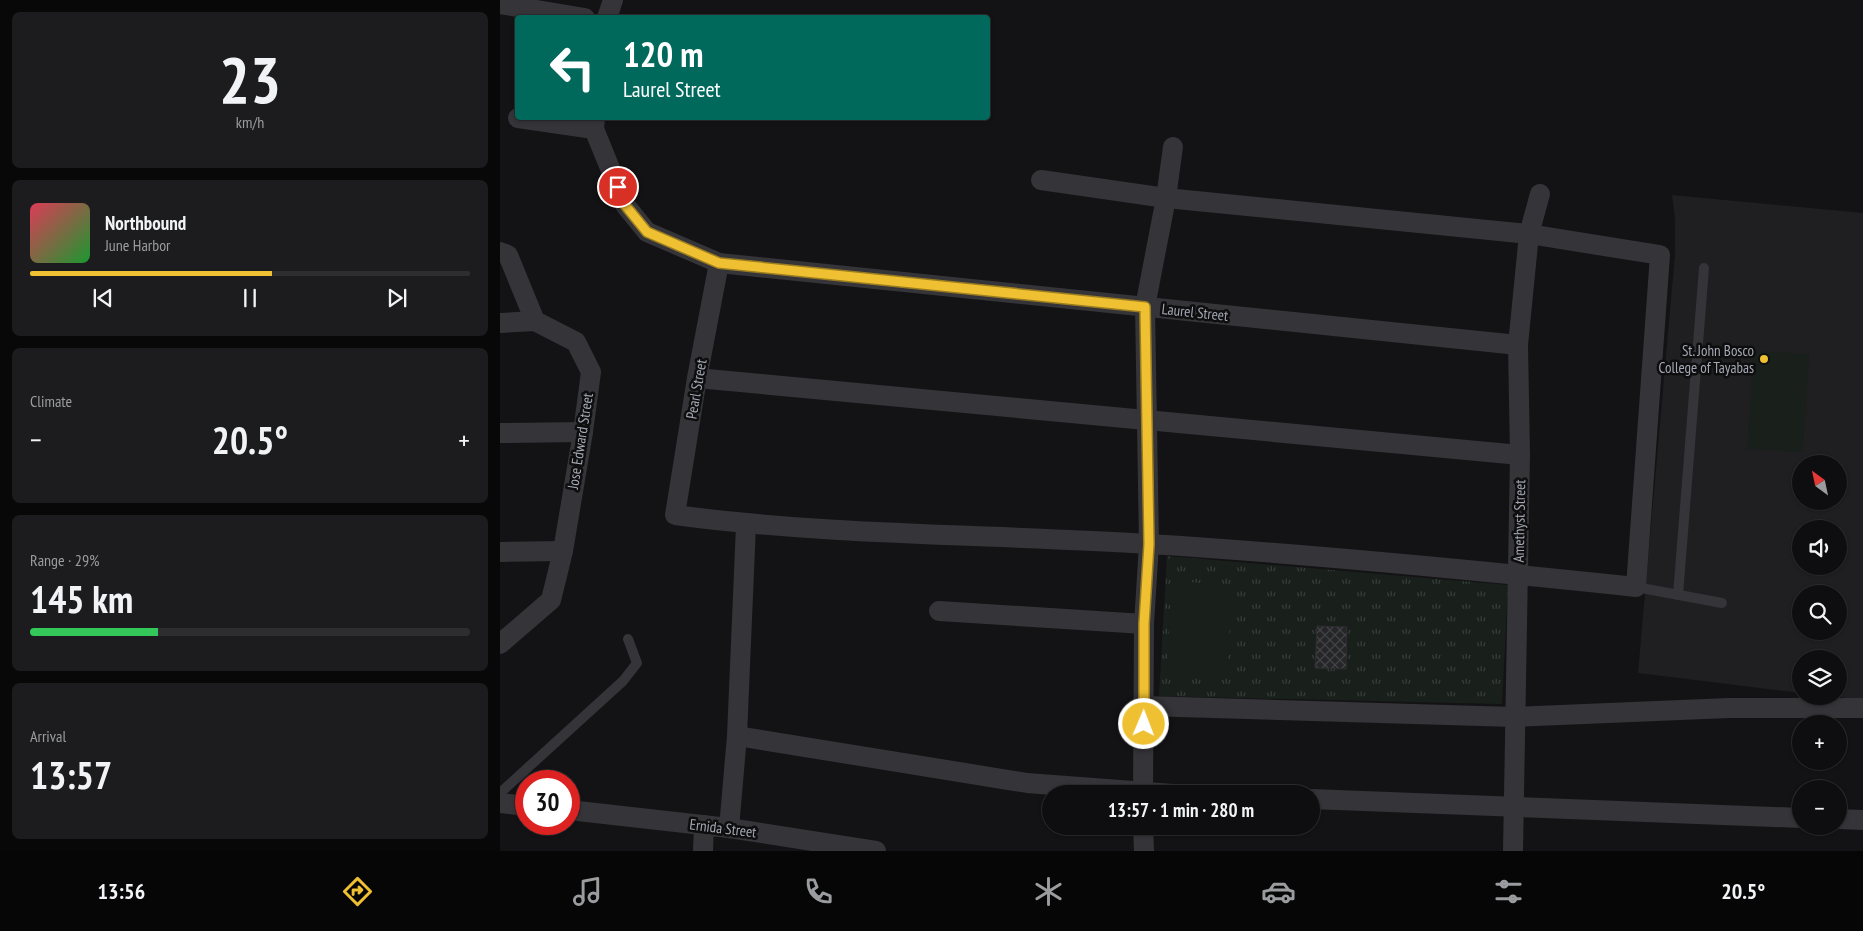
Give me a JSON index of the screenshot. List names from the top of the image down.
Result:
{
  "streets": {
    "street": [
      "Laurel Street",
      "Pearl Street",
      "Jose Edward Street",
      "Amethyst Street",
      "Ernida Street"
    ]
  },
  "crossings": [
    ["Laurel Street", "Pearl Street"],
    ["Laurel Street", "Amethyst Street"]
  ],
  "places": ["St. John Bosco College of Tayabas"],
  "north": "top left",
  "page": {
    "tile": [
      ["23", "km/h"],
      "Climate",
      ["Range · 29%", "145 km"],
      ["Arrival", "13:57"]
    ],
    "turn": ["120 m", "Laurel Street"],
    "song": ["Northbound", "June Harbor"],
    "heat": ["−", "20.5°", "+"],
    "map_buttons": ["+", "−"],
    "limit": "30",
    "trip": "13:57 · 1 min · 280 m",
    "tabs": ["13:56", "20.5°"]
  }
}
